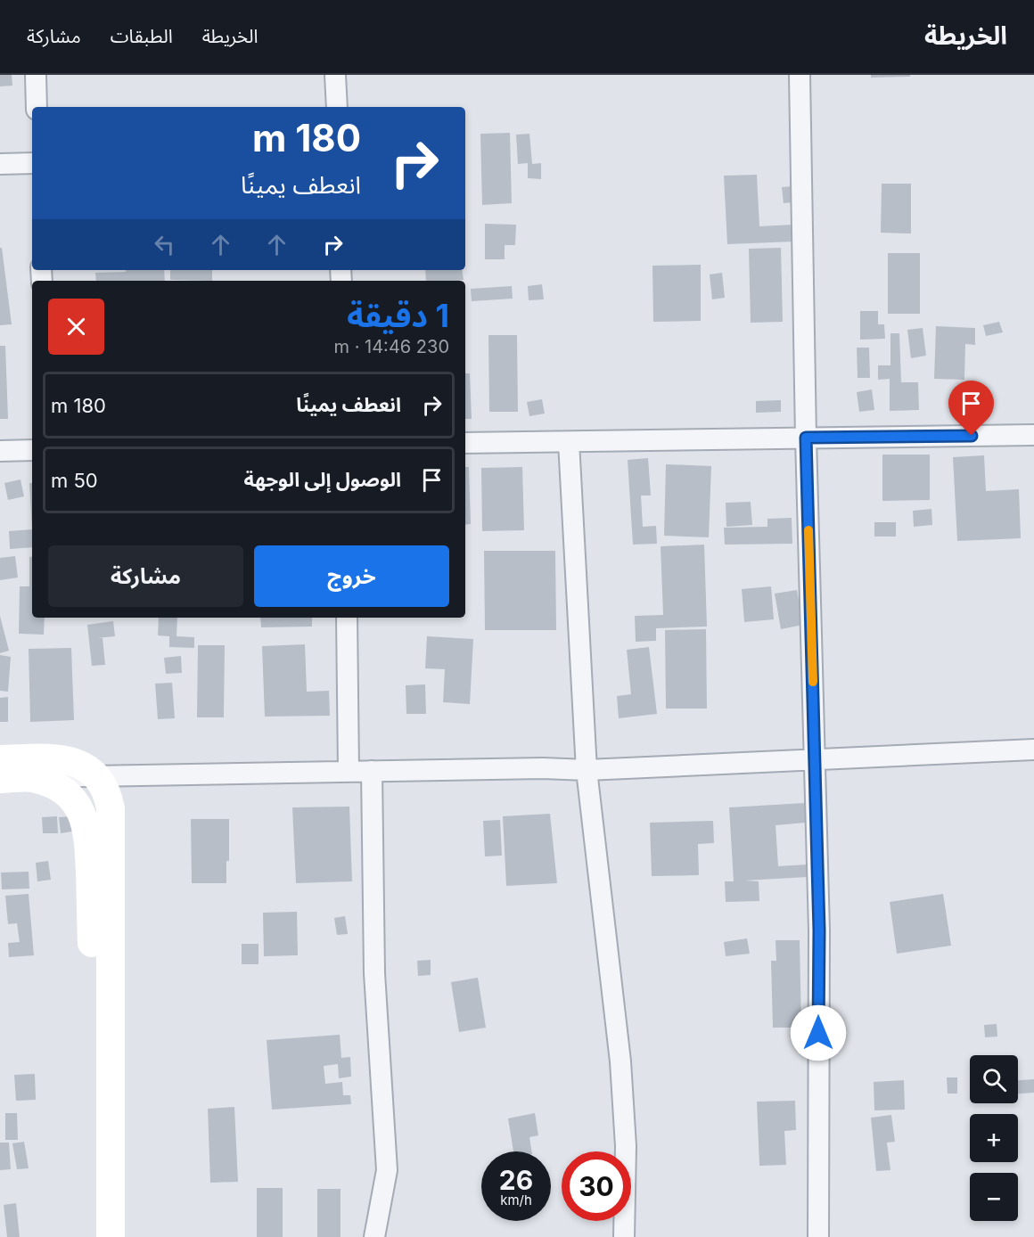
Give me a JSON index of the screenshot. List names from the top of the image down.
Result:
{
  "page": {
    "header": "الخريطة",
    "nav": ["الخريطة", "الطبقات", "مشاركة"],
    "turn": ["180 m", "انعطف يمينًا"],
    "heading": ["1 دقيقة", "230 m · 14:46"],
    "list": [
      {
        "name": "انعطف يمينًا",
        "value": "180 m"
      },
      {
        "name": "الوصول إلى الوجهة",
        "value": "50 m"
      }
    ],
    "buttons": ["خروج", "مشاركة"],
    "map_buttons": ["+", "−"],
    "speed": "26 km/h",
    "limit": "30"
  }
}
